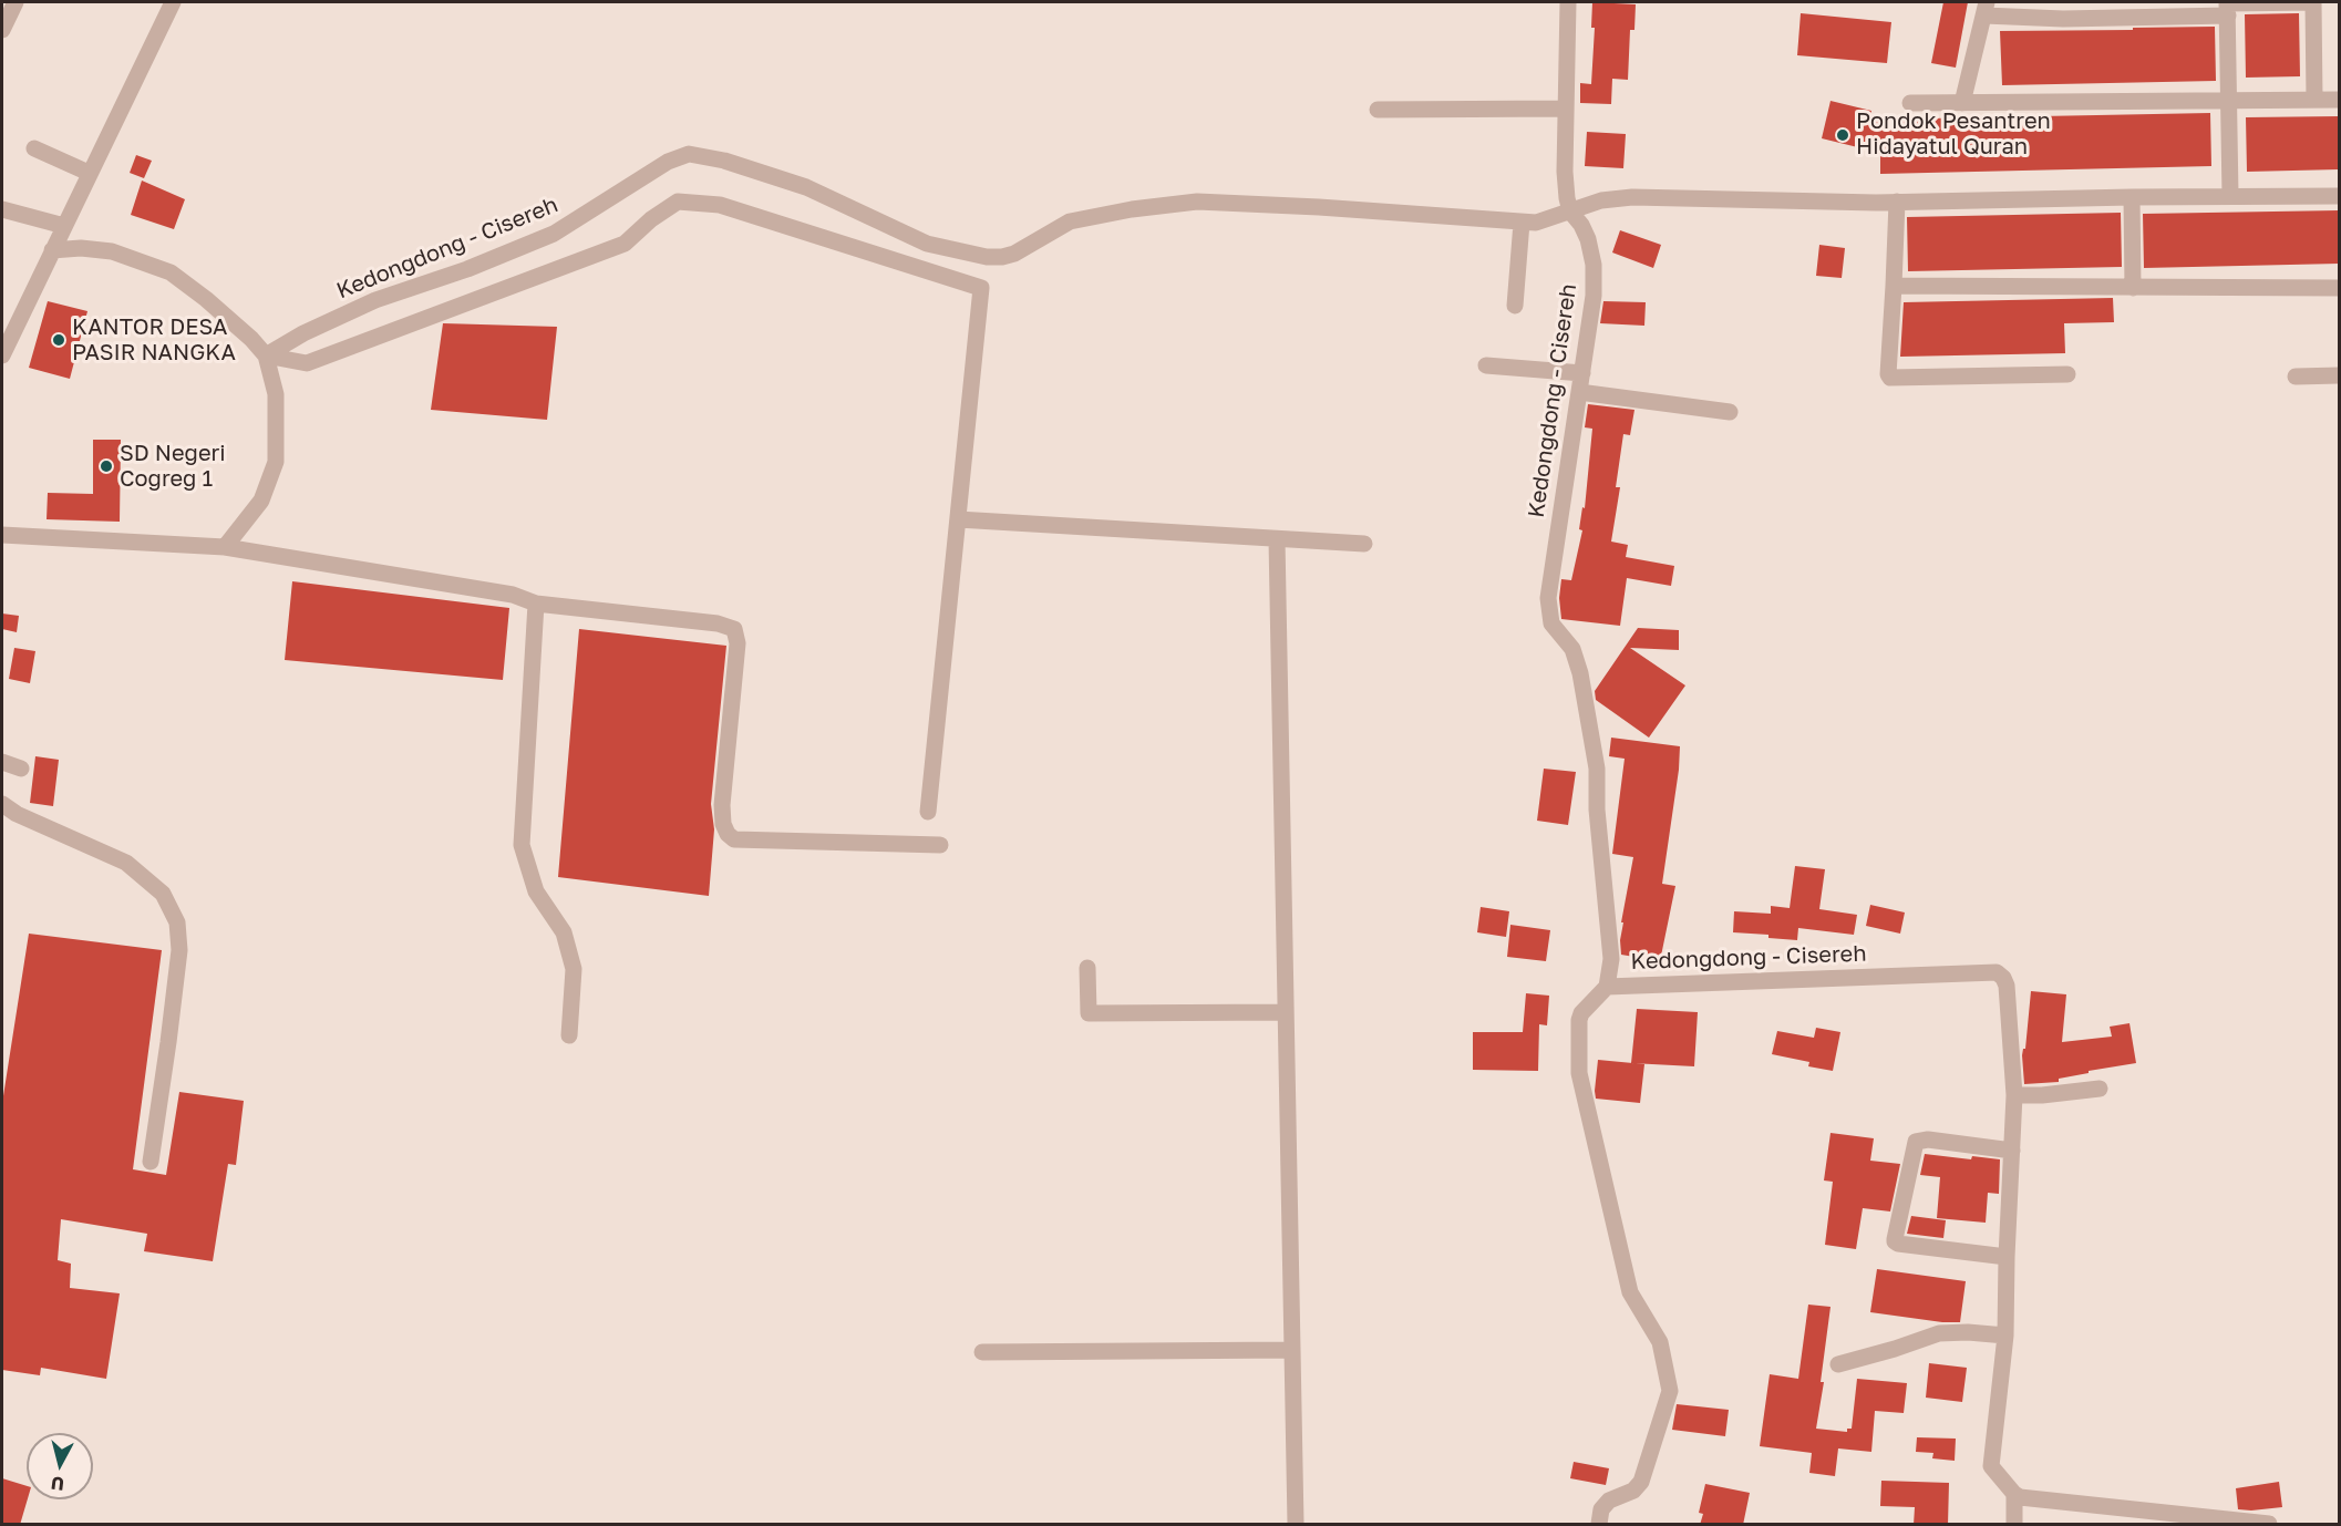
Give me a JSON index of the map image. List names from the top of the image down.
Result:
{
  "streets": {
    "street": ["Kedongdong - Cisereh"]
  },
  "places": ["Pondok Pesantren Hidayatul Quran", "KANTOR DESA PASIR NANGKA", "SD Negeri Cogreg 1"],
  "north": "bottom"
}
